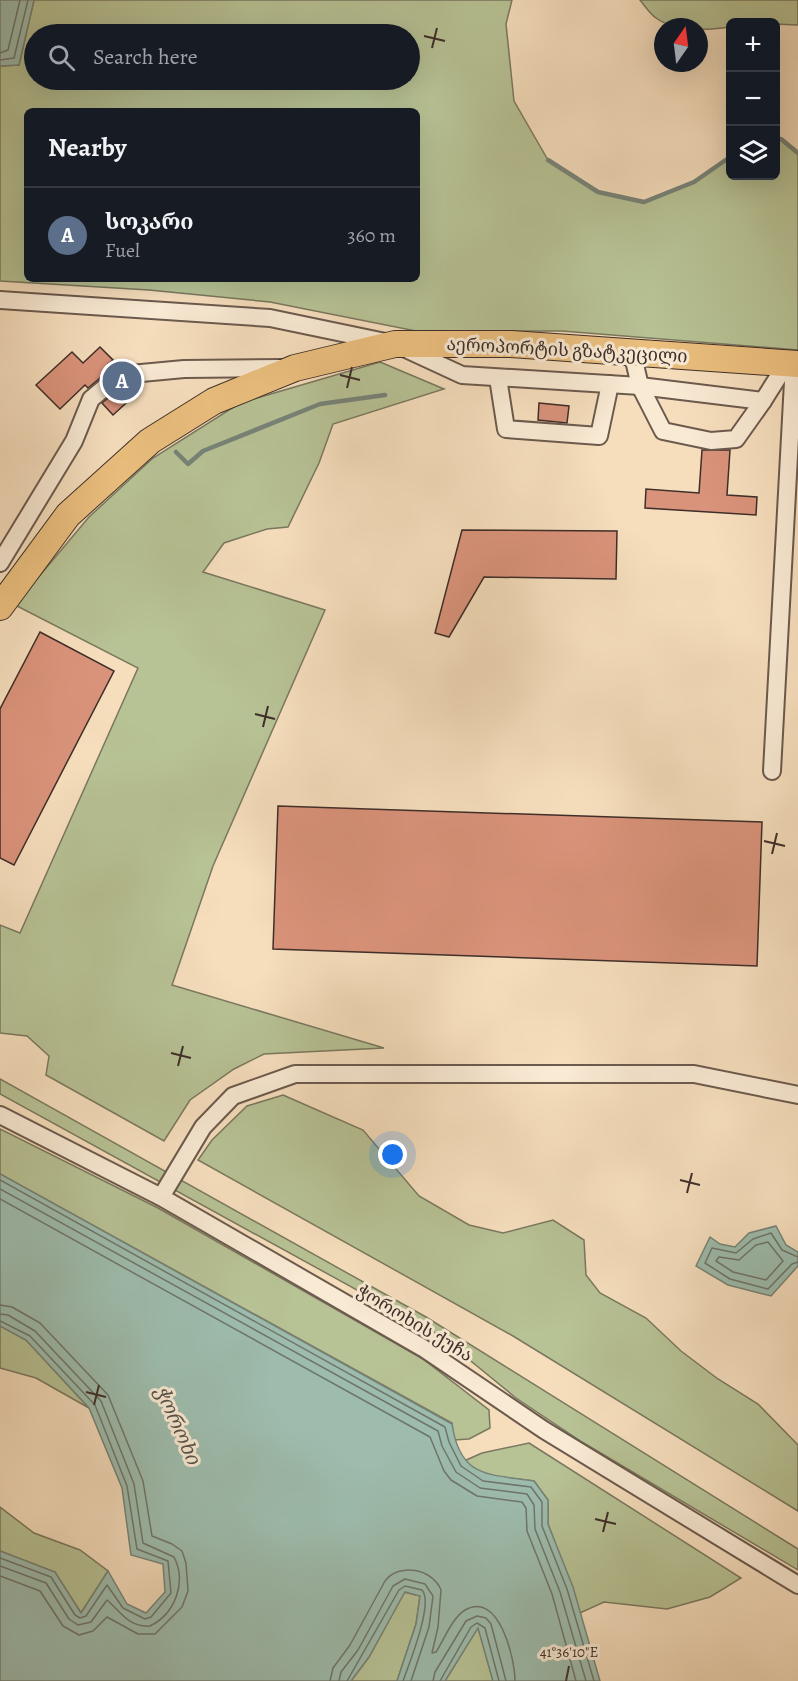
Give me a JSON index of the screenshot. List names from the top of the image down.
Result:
{
  "streets": {
    "highway": ["აეროპორტის გზატკეცილი"],
    "street": ["ჭოროხის ქუჩა"]
  },
  "water": ["ჭოროხი"],
  "north": "top",
  "page": {
    "map_buttons": ["+", "−"],
    "search": "Search here",
    "heading": "Nearby",
    "list": [
      {
        "mark": "A",
        "name": "სოკარი",
        "note": "Fuel",
        "value": "360 m"
      }
    ],
    "pins": "A"
  },
  "coordinates": ["41°36'10\"E"]
}
